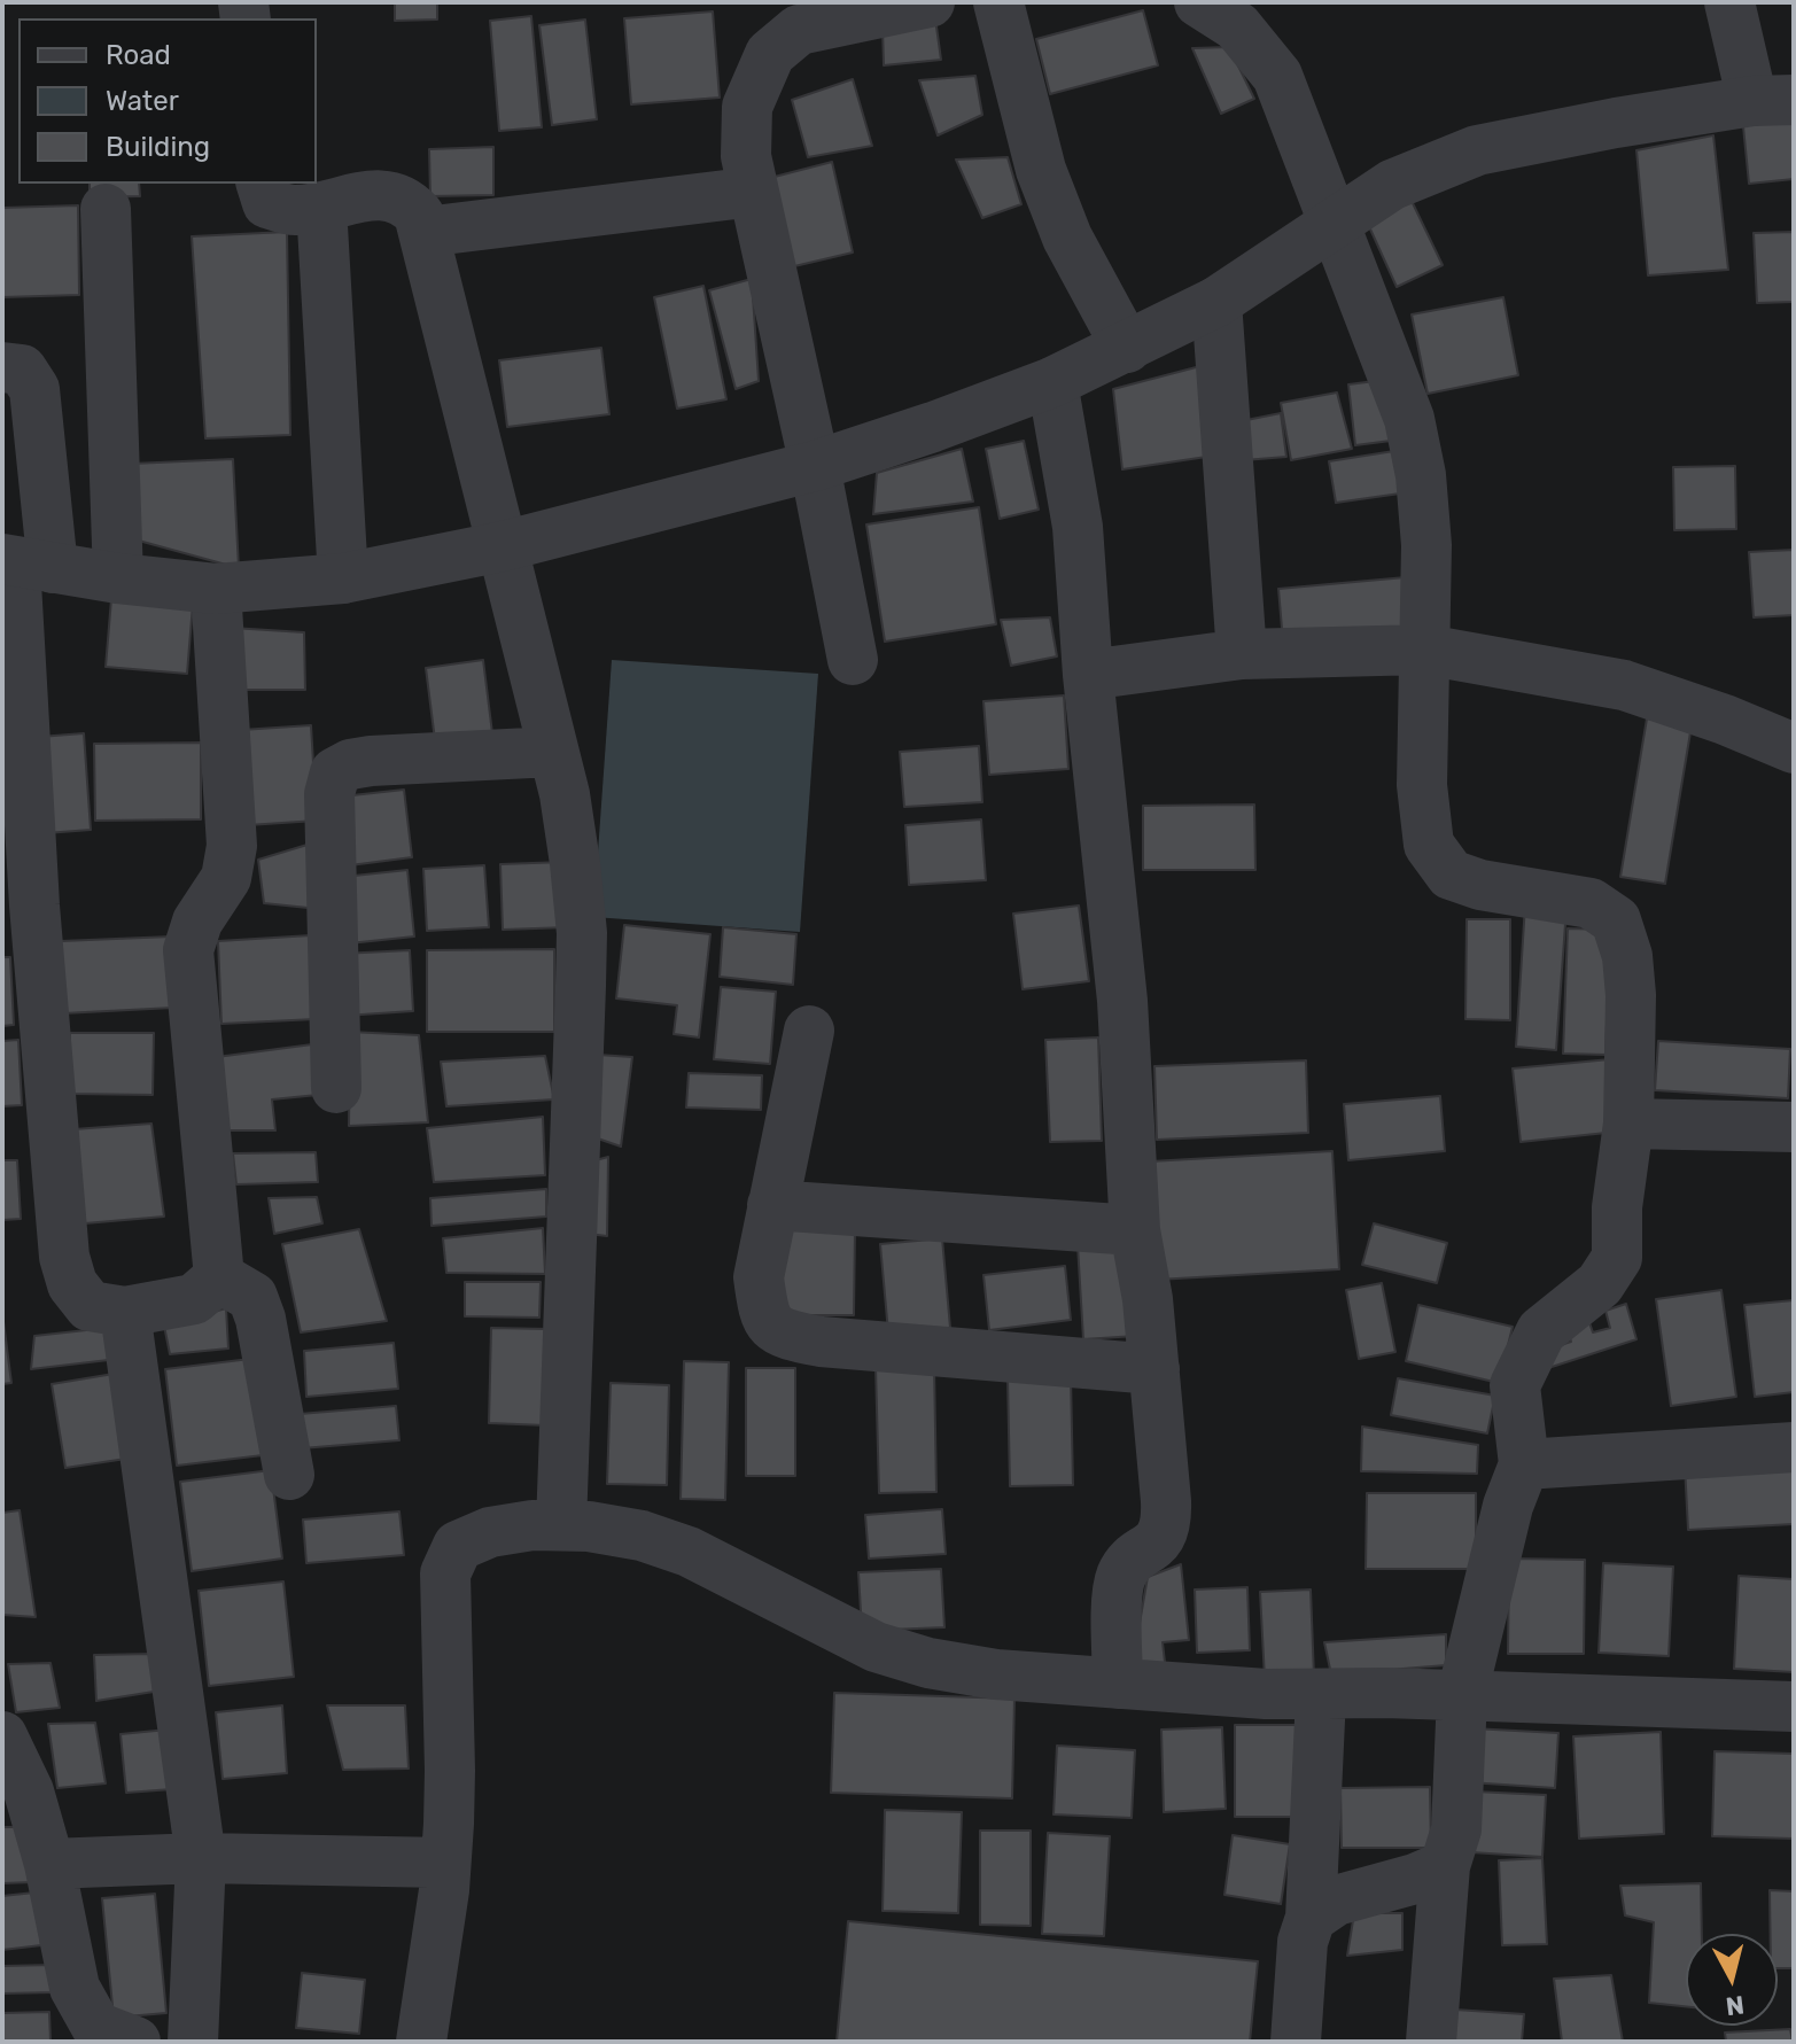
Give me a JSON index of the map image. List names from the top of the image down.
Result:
{
  "legend": ["Road", "Water", "Building"],
  "north": "bottom"
}
